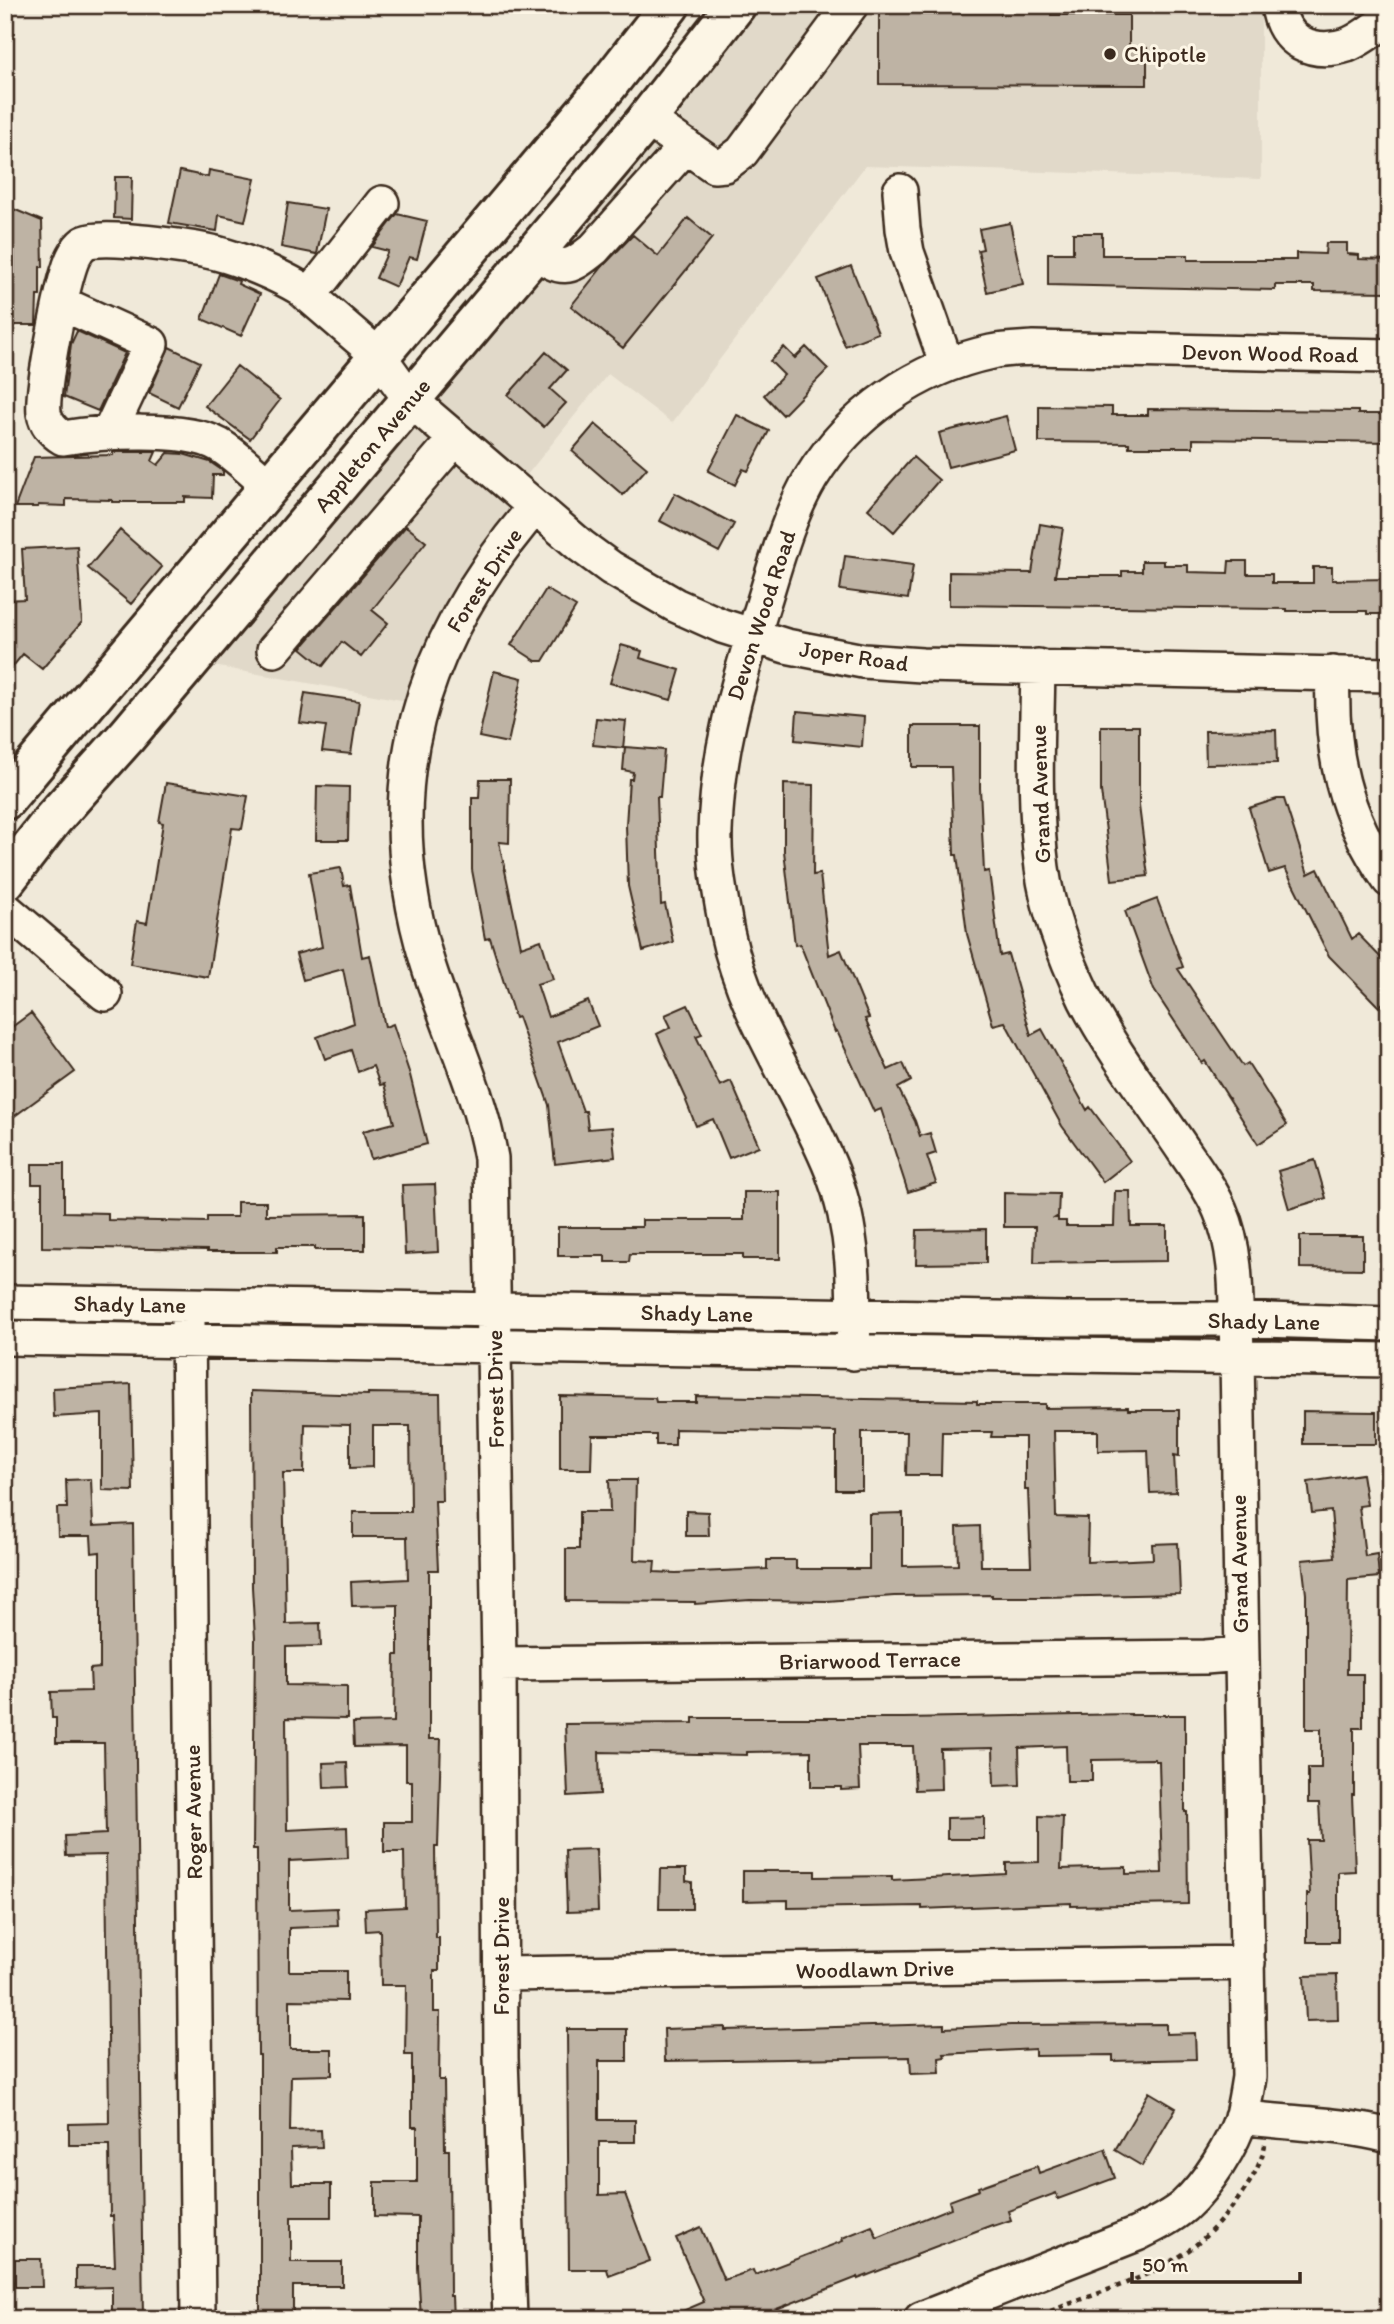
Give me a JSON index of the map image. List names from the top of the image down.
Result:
{
  "streets": {
    "main road": ["Appleton Avenue"],
    "street": [
      "Devon Wood Road",
      "Forest Drive",
      "Joper Road",
      "Grand Avenue",
      "Shady Lane",
      "Briarwood Terrace",
      "Roger Avenue",
      "Woodlawn Drive"
    ]
  },
  "crossings": [
    ["Devon Wood Road", "Joper Road"],
    ["Devon Wood Road", "Shady Lane"],
    ["Appleton Avenue", "Joper Road"],
    ["Forest Drive", "Joper Road"],
    ["Forest Drive", "Shady Lane"],
    ["Forest Drive", "Briarwood Terrace"],
    ["Forest Drive", "Woodlawn Drive"],
    ["Joper Road", "Grand Avenue"],
    ["Grand Avenue", "Shady Lane"],
    ["Grand Avenue", "Briarwood Terrace"],
    ["Grand Avenue", "Woodlawn Drive"],
    ["Shady Lane", "Roger Avenue"]
  ],
  "places": ["Chipotle"],
  "scale_bar": "50 m"
}
